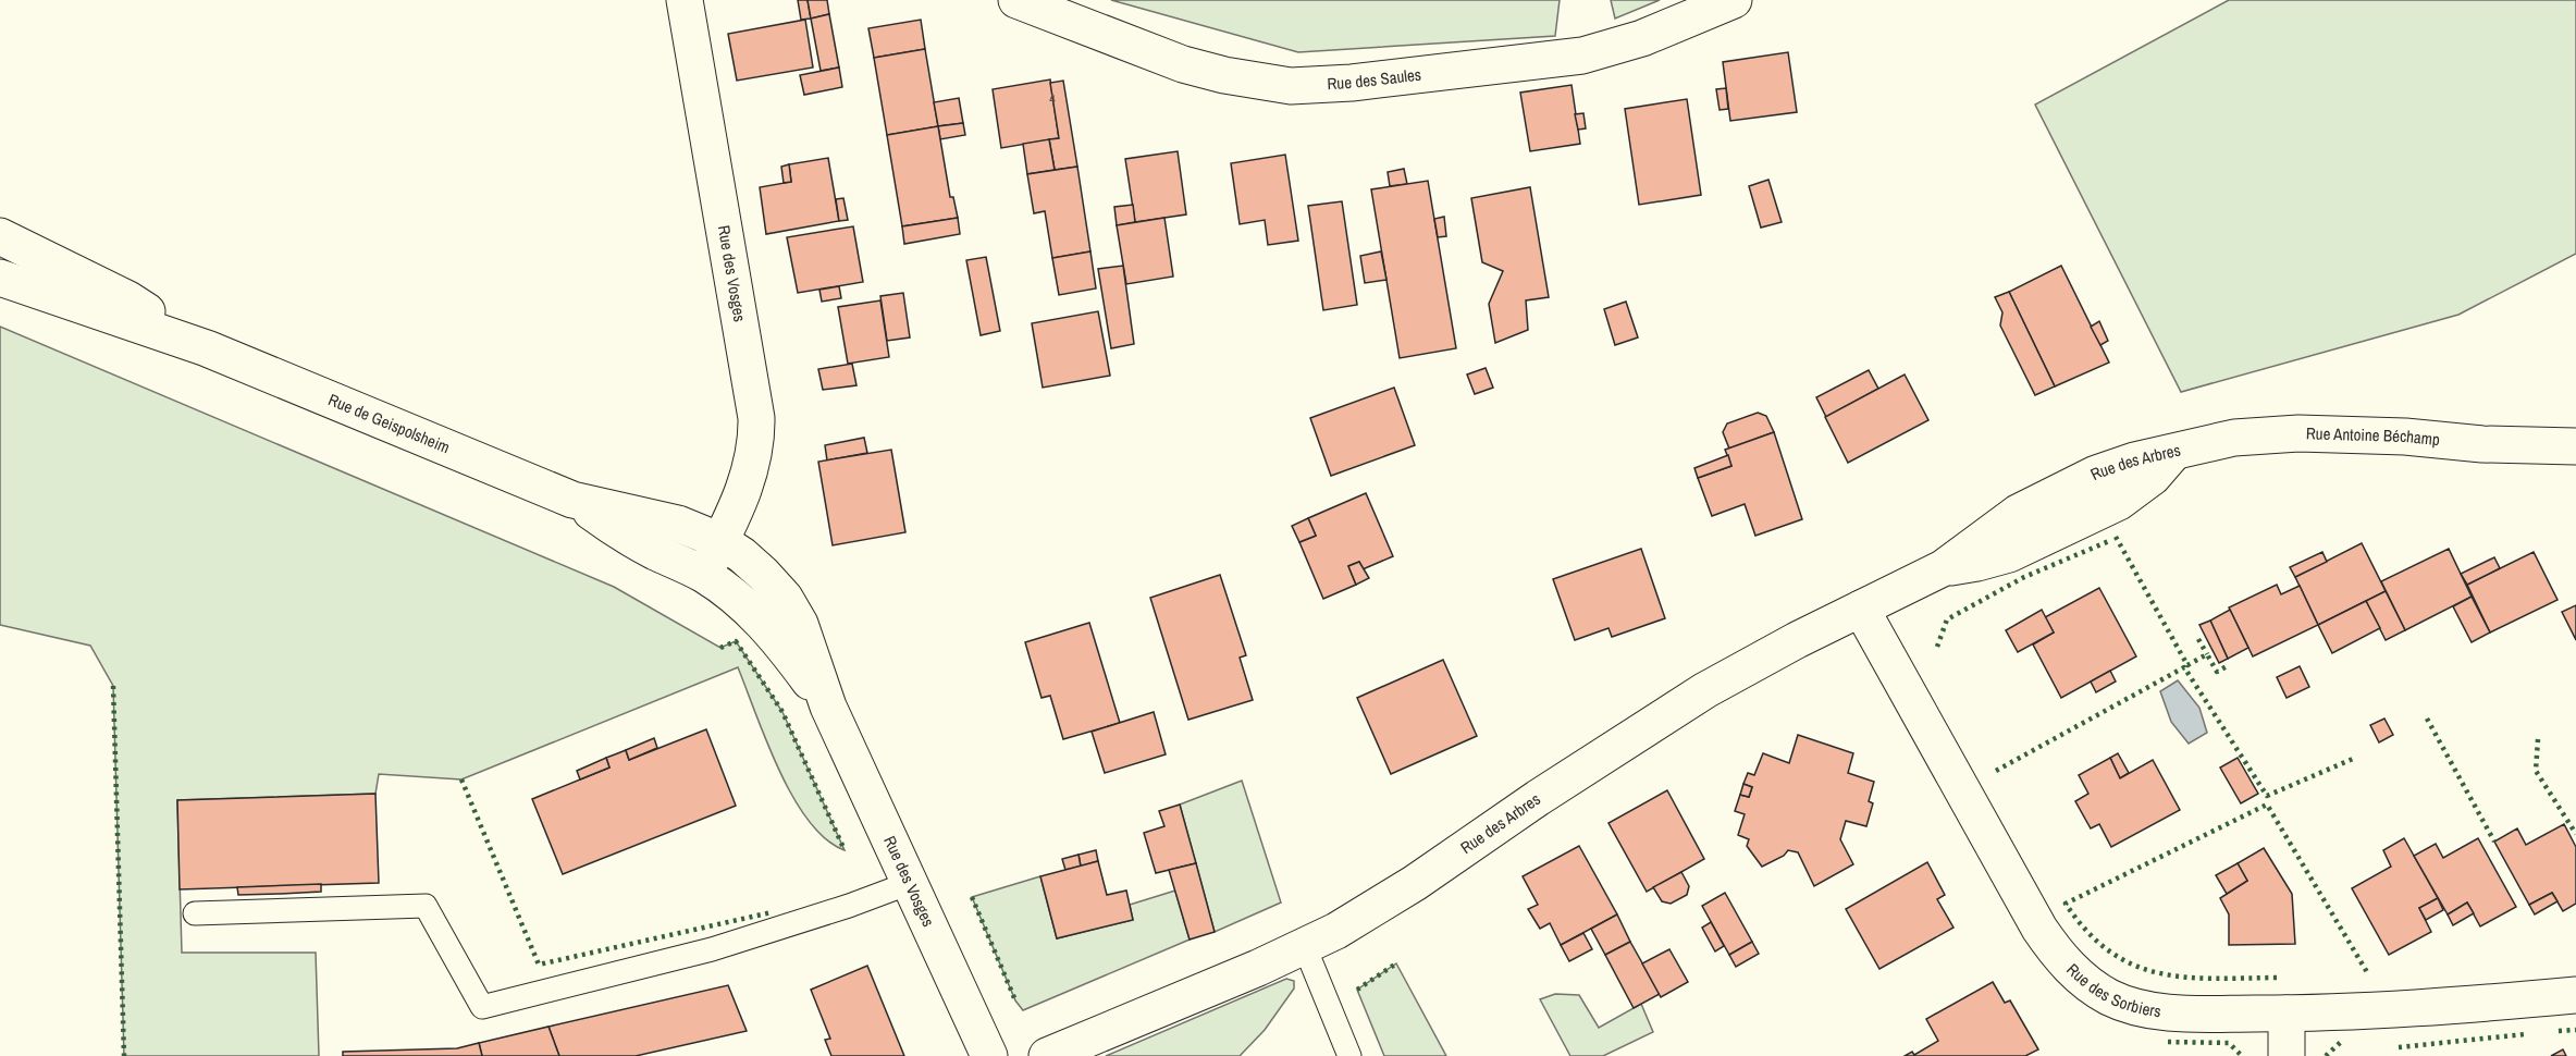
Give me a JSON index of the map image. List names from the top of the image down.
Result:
{
  "streets": {
    "street": [
      "Rue des Saules",
      "Rue des Vosges",
      "Rue de Geispolsheim",
      "Rue Antoine Béchamp",
      "Rue des Arbres",
      "Rue des Sorbiers"
    ]
  },
  "crossings": [
    ["Rue des Vosges", "Rue de Geispolsheim"],
    ["Rue Antoine Béchamp", "Rue des Arbres"],
    ["Rue des Arbres", "Rue des Sorbiers"]
  ],
  "house_numbers": ["4"]
}
